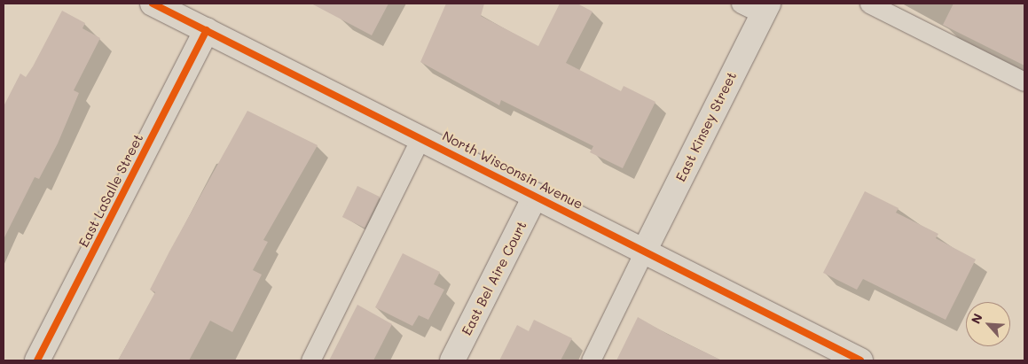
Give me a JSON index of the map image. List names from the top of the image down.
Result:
{
  "streets": {
    "street": [
      "East Kinsey Street",
      "North Wisconsin Avenue",
      "East LaSalle Street",
      "East Bel Aire Court"
    ]
  },
  "crossings": [
    ["East Kinsey Street", "North Wisconsin Avenue"],
    ["North Wisconsin Avenue", "East LaSalle Street"],
    ["North Wisconsin Avenue", "East Bel Aire Court"]
  ],
  "north": "top left"
}
